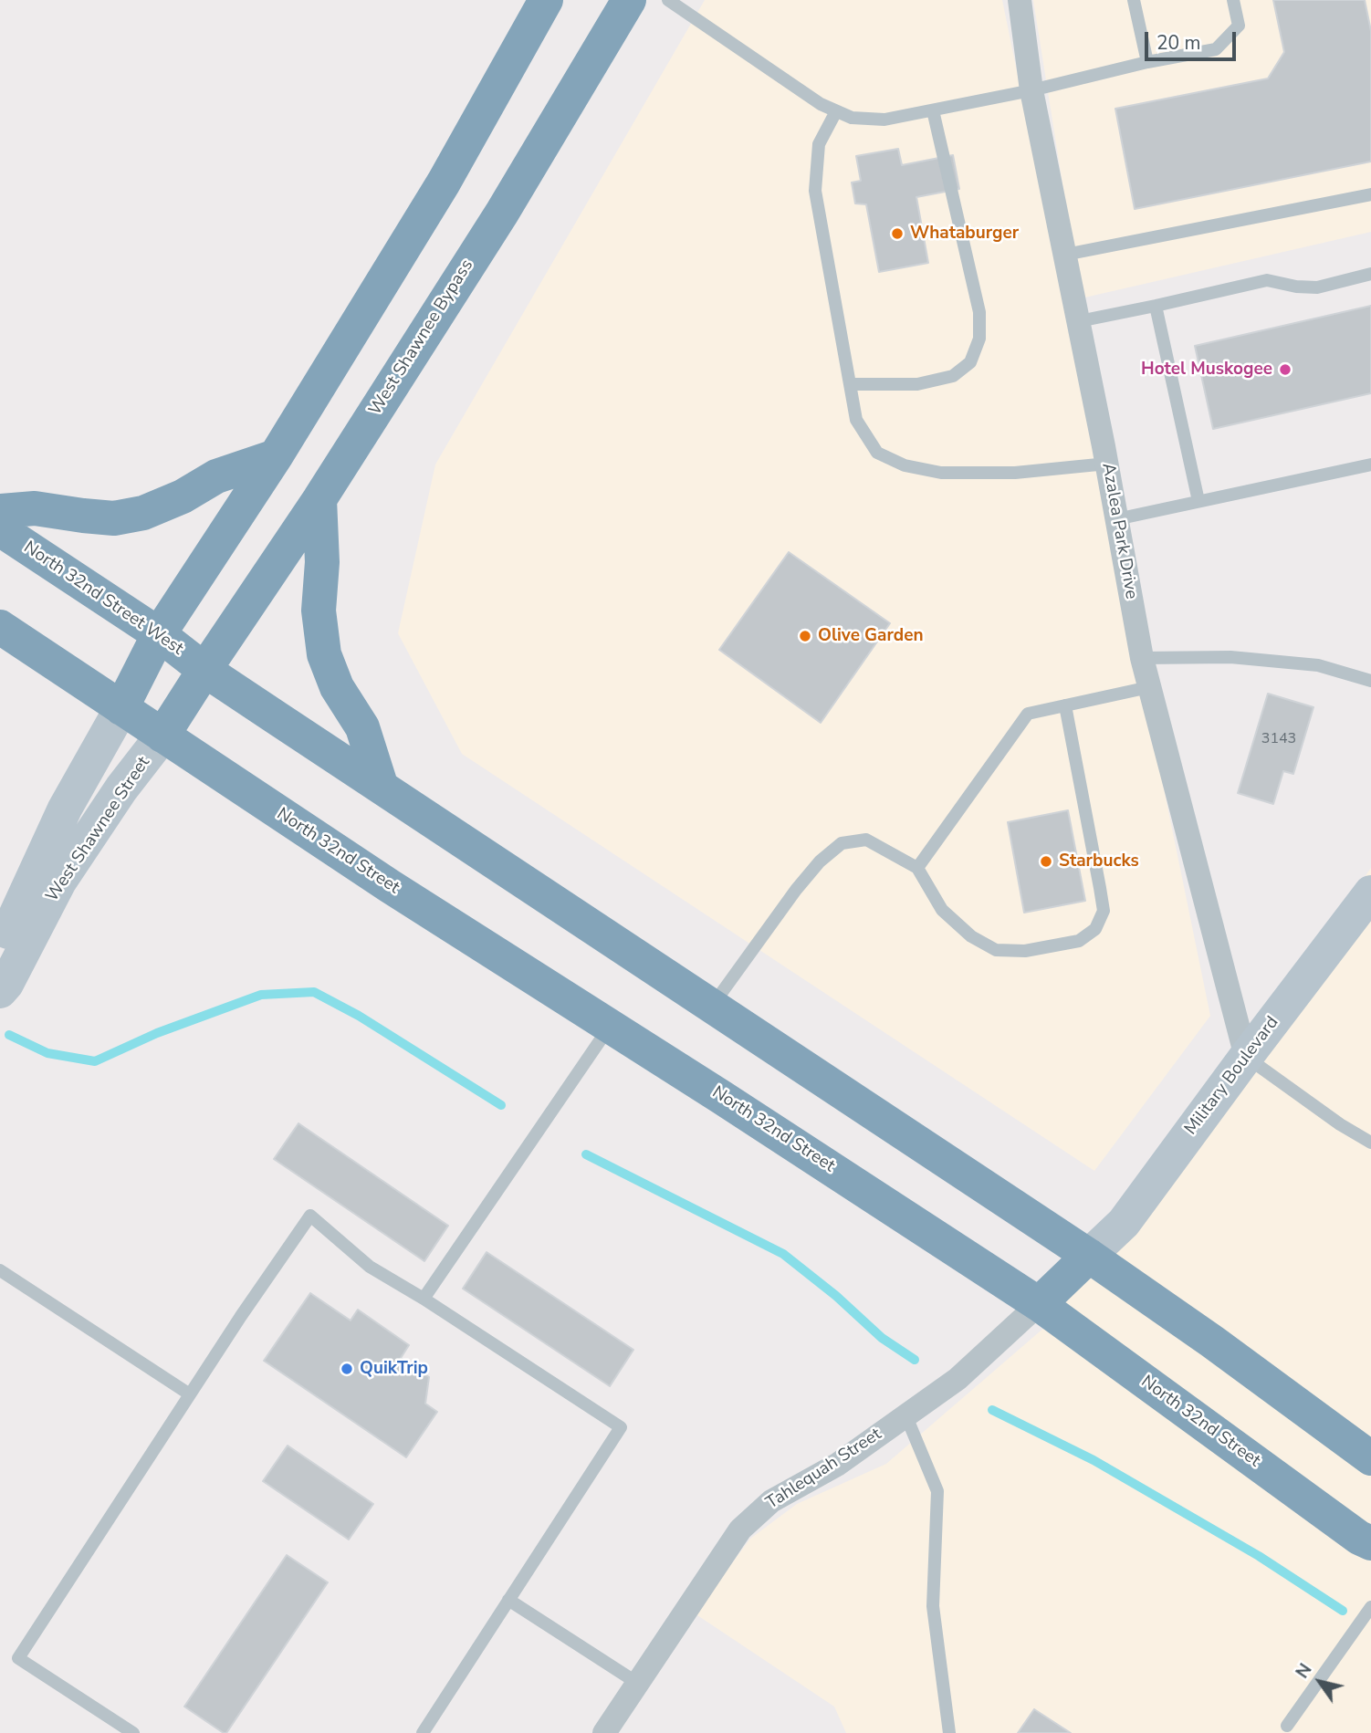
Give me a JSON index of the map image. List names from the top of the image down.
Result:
{
  "streets": {
    "highway": ["West Shawnee Bypass", "North 32nd Street West", "North 32nd Street"],
    "street": [
      "Azalea Park Drive",
      "West Shawnee Street",
      "Military Boulevard",
      "Tahlequah Street"
    ]
  },
  "crossings": [
    ["West Shawnee Bypass", "North 32nd Street West"],
    ["West Shawnee Bypass", "West Shawnee Street"],
    ["West Shawnee Bypass", "North 32nd Street"],
    ["Azalea Park Drive", "Military Boulevard"],
    ["West Shawnee Street", "North 32nd Street"],
    ["North 32nd Street", "Tahlequah Street"]
  ],
  "places": [
    "Whataburger",
    "Hotel Muskogee",
    "Olive Garden",
    "Starbucks",
    "QuikTrip"
  ],
  "house_numbers": ["3143"],
  "scale_bar": "20 m",
  "north": "top left"
}
